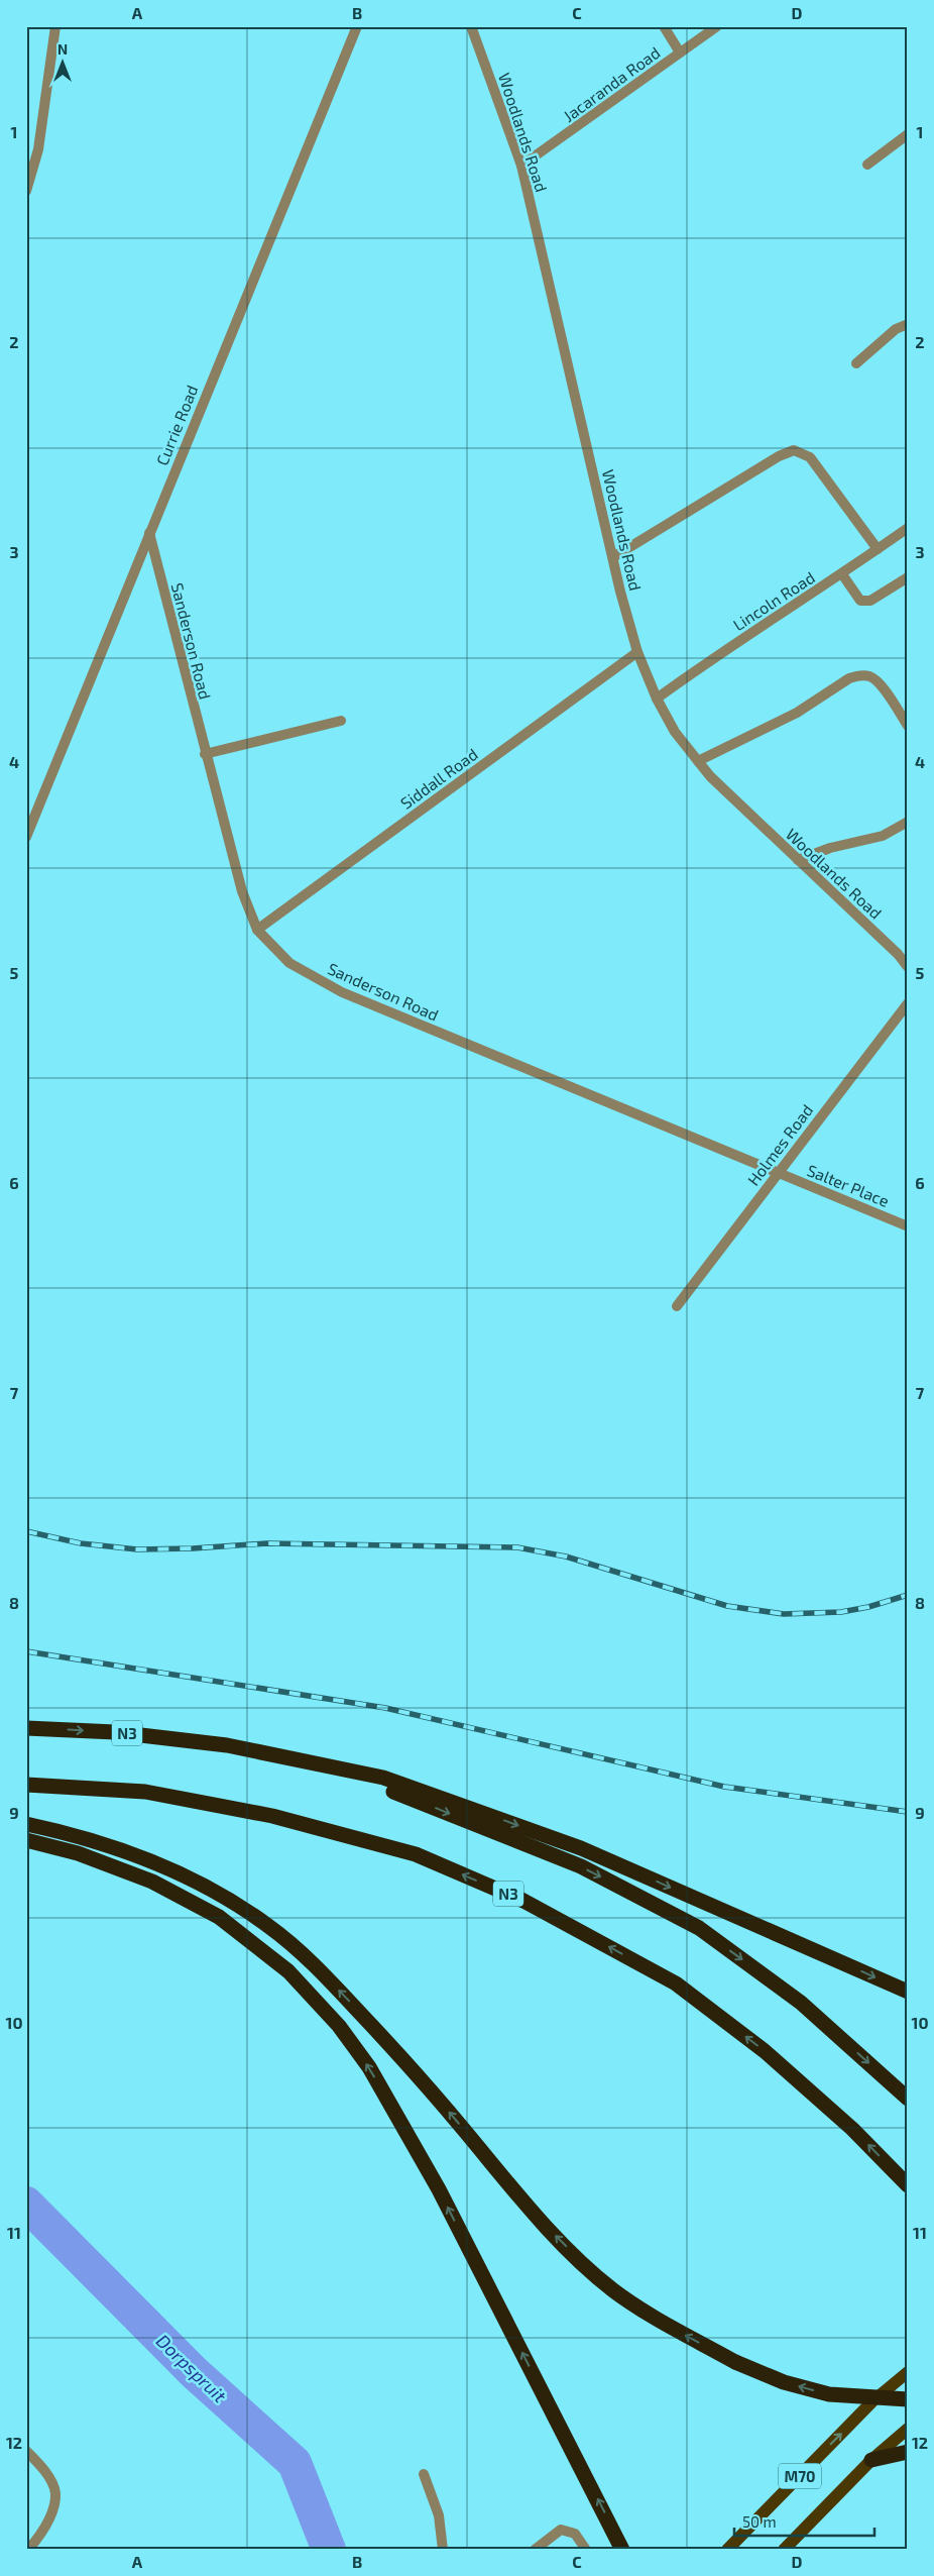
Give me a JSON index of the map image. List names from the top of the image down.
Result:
{
  "streets": {
    "highway": ["N3"],
    "main road": ["M70"],
    "street": [
      "Jacaranda Road",
      "Woodlands Road",
      "Currie Road",
      "Lincoln Road",
      "Sanderson Road",
      "Siddall Road",
      "Holmes Road",
      "Salter Place"
    ]
  },
  "crossings": [
    ["Jacaranda Road", "Woodlands Road"],
    ["Woodlands Road", "Lincoln Road"],
    ["Woodlands Road", "Siddall Road"],
    ["Currie Road", "Sanderson Road"],
    ["Sanderson Road", "Siddall Road"],
    ["Sanderson Road", "Holmes Road"],
    ["Sanderson Road", "Salter Place"],
    ["Holmes Road", "Salter Place"]
  ],
  "water": ["Dorpspruit"],
  "scale_bar": "50 m",
  "north": "top",
  "grid": {
    "columns": [
      "A",
      "B",
      "C",
      "D"
    ],
    "rows": [
      "1",
      "2",
      "3",
      "4",
      "5",
      "6",
      "7",
      "8",
      "9",
      "10",
      "11",
      "12"
    ]
  }
}
